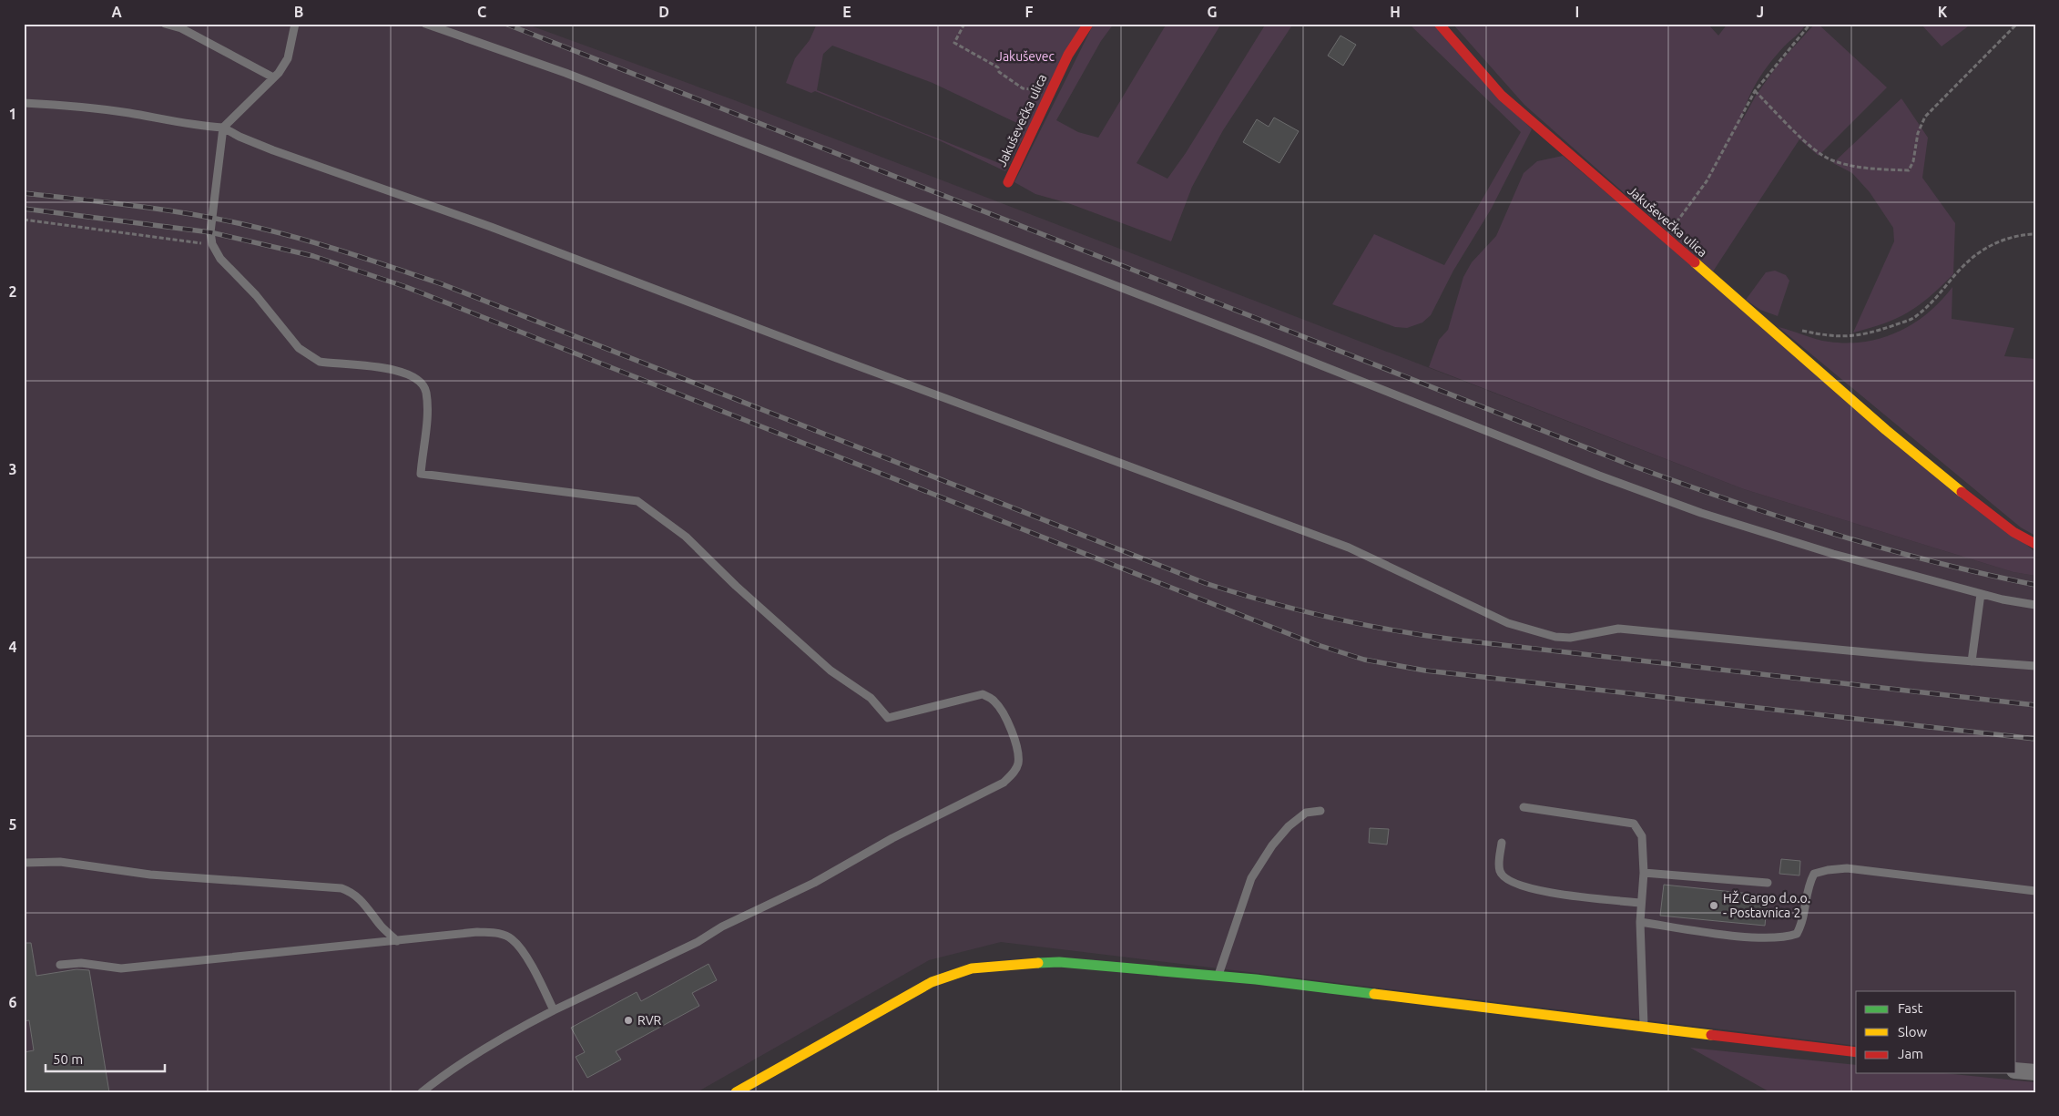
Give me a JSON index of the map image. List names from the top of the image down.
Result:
{
  "streets": {
    "street": ["Jakuševečka ulica"]
  },
  "parks": ["Jakuševec"],
  "places": ["HŽ Cargo d.o.o. - Postavnica 2", "RVR"],
  "legend": ["Fast", "Slow", "Jam"],
  "scale_bar": "50 m",
  "grid": {
    "columns": [
      "A",
      "B",
      "C",
      "D",
      "E",
      "F",
      "G",
      "H",
      "I",
      "J",
      "K"
    ],
    "rows": [
      "1",
      "2",
      "3",
      "4",
      "5",
      "6"
    ]
  }
}
